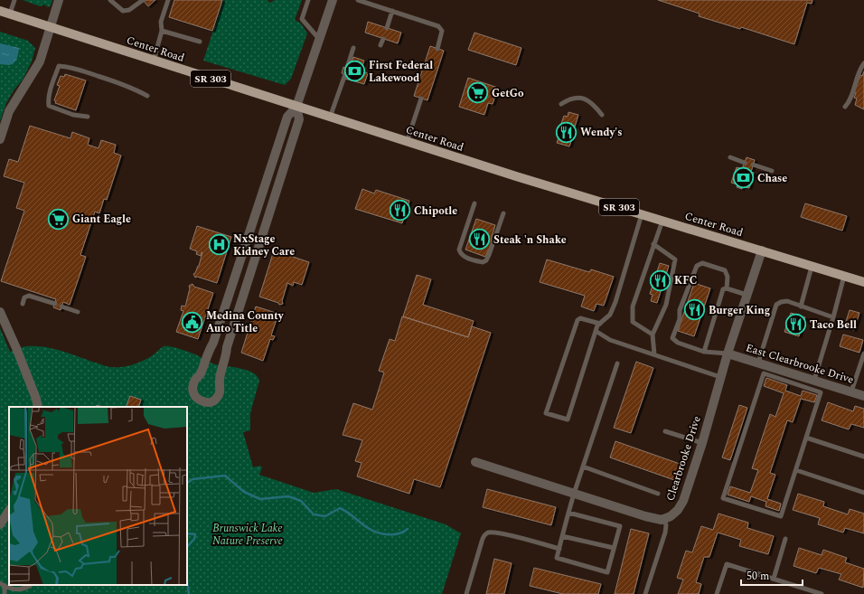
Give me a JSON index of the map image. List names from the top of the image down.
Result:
{
  "streets": {
    "main road": ["Center Road", "SR 303"],
    "street": ["East Clearbrooke Drive", "Clearbrooke Drive"]
  },
  "crossings": [
    ["Center Road", "Clearbrooke Drive"],
    ["East Clearbrooke Drive", "Clearbrooke Drive"]
  ],
  "parks": ["Brunswick Lake Nature Preserve"],
  "places": {
    "bank": ["First Federal Lakewood", "Chase"],
    "supermarket": ["GetGo", "Giant Eagle"],
    "restaurant": [
      "Wendy's",
      "Chipotle",
      "Steak 'n Shake",
      "KFC",
      "Burger King",
      "Taco Bell"
    ],
    "hospital": ["NxStage Kidney Care"],
    "public building": ["Medina County Auto Title"]
  },
  "scale_bar": "50 m"
}
